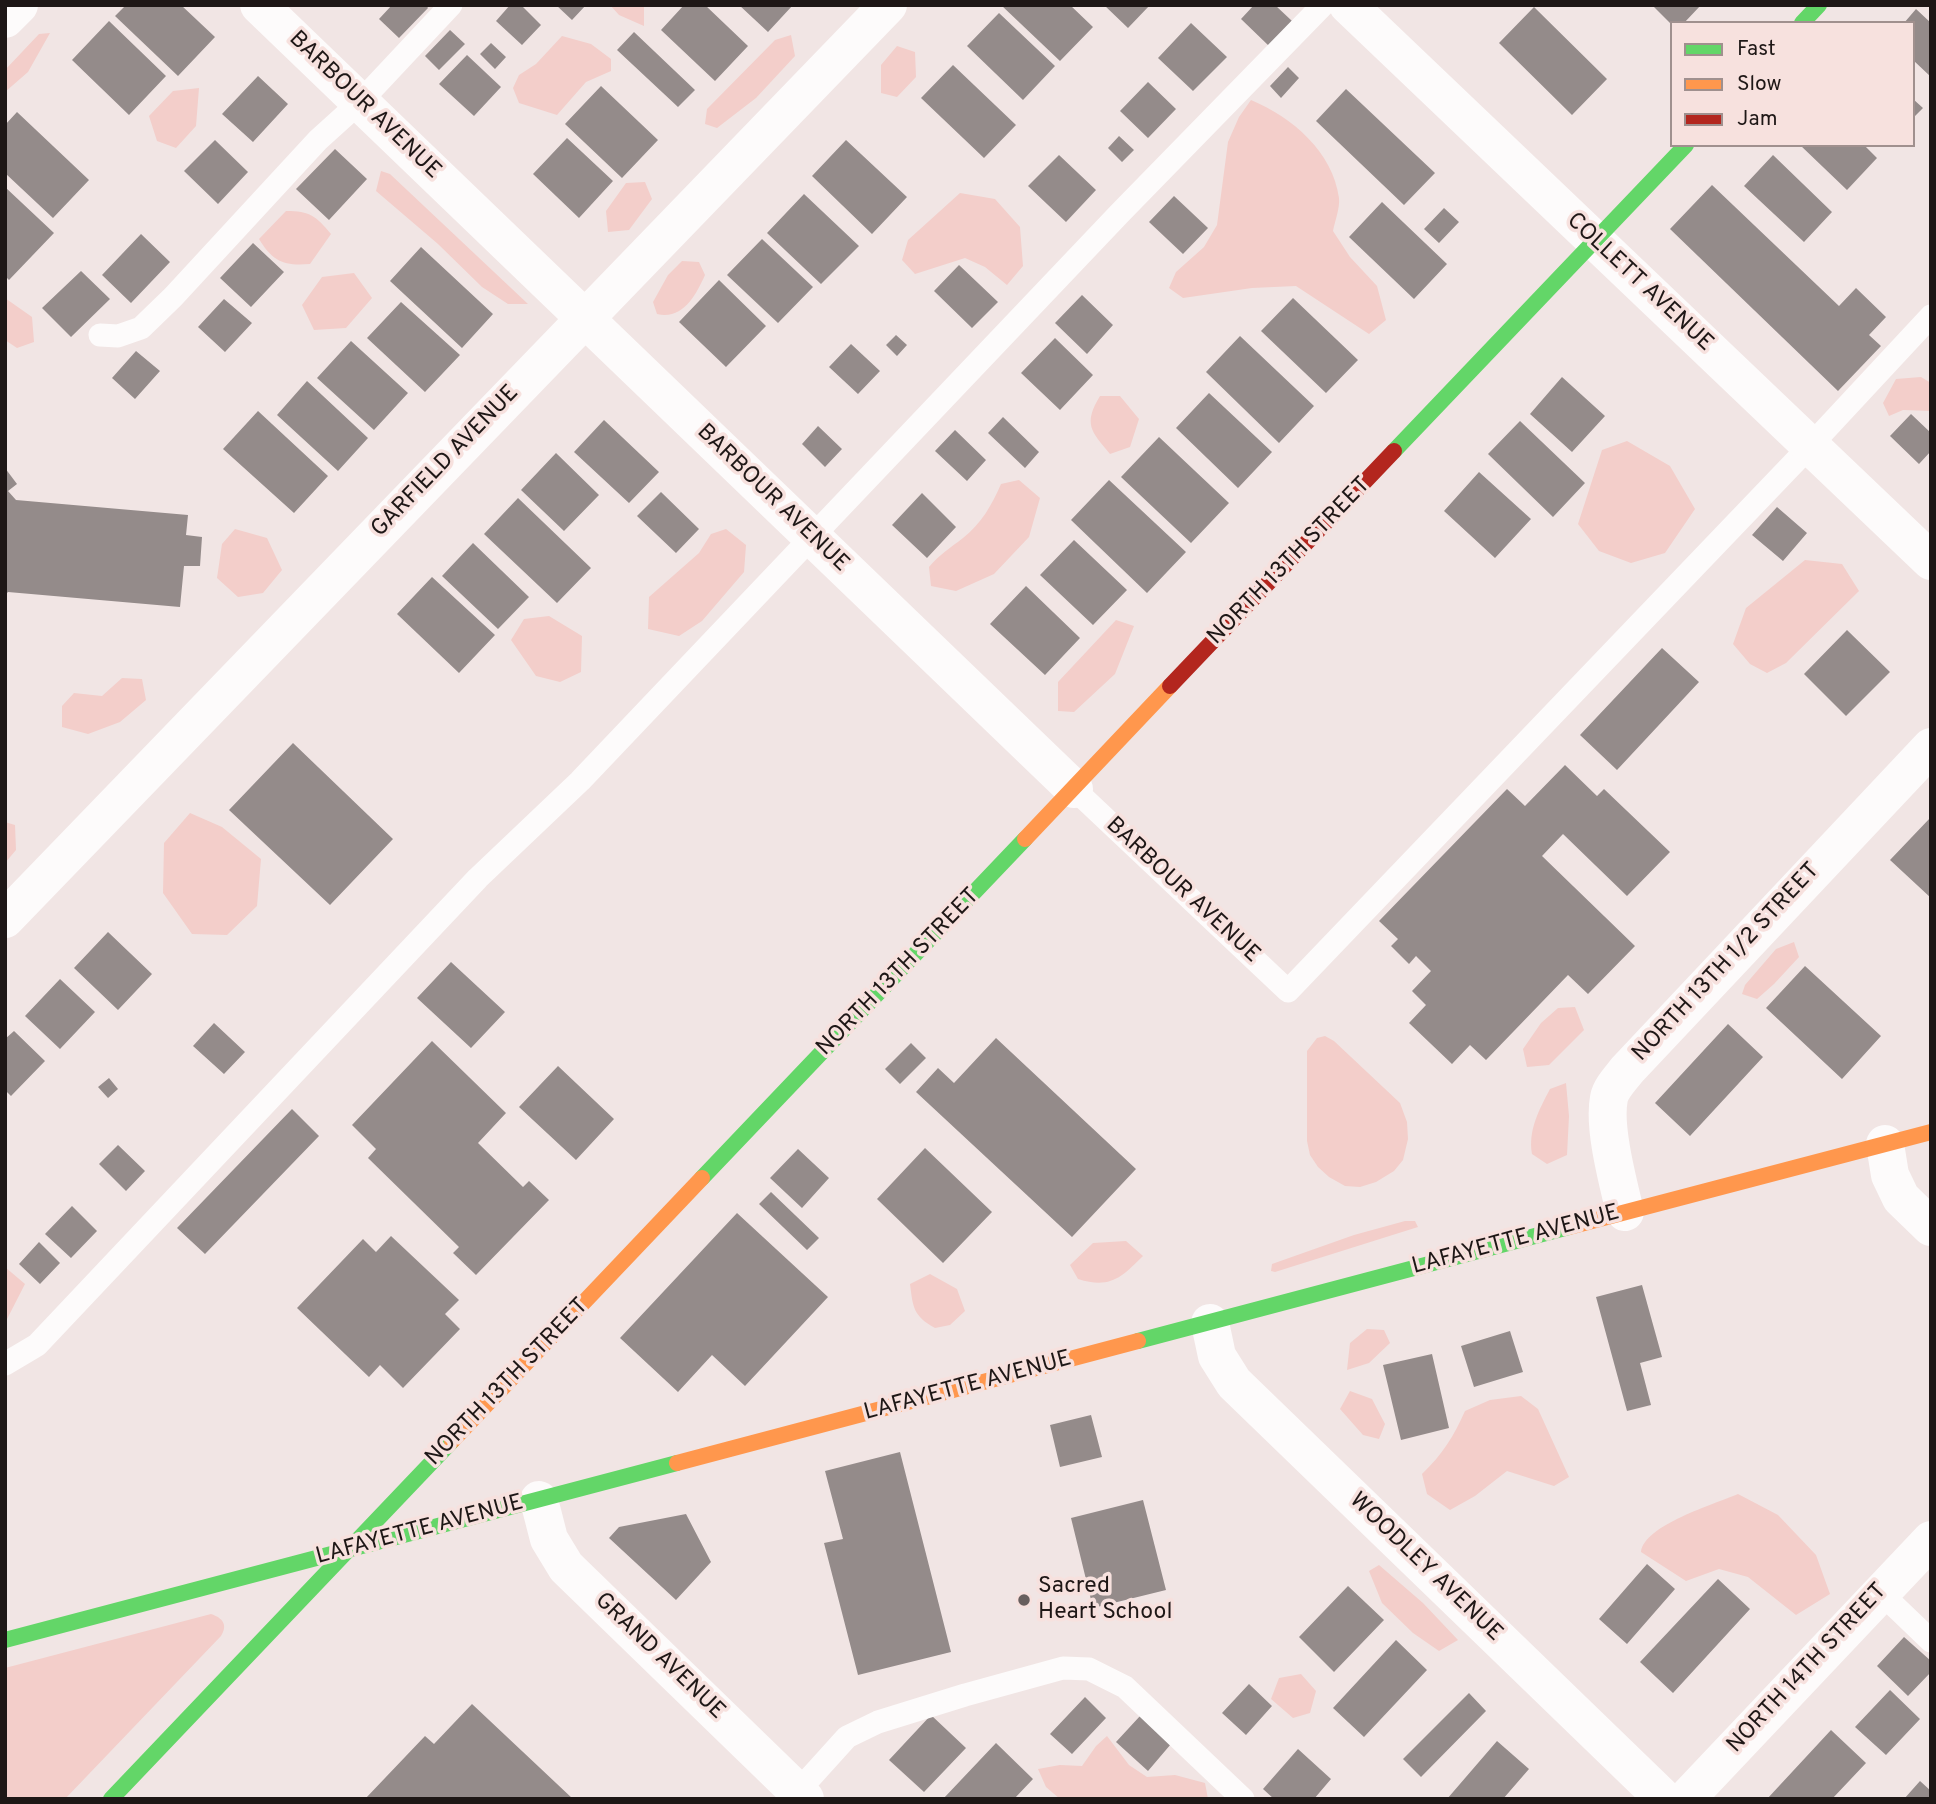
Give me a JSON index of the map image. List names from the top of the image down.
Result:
{
  "streets": {
    "main road": ["NORTH 13TH STREET", "LAFAYETTE AVENUE"],
    "street": [
      "BARBOUR AVENUE",
      "COLLETT AVENUE",
      "GARFIELD AVENUE",
      "NORTH 13TH 1/2 STREET",
      "WOODLEY AVENUE",
      "GRAND AVENUE",
      "NORTH 14TH STREET"
    ]
  },
  "crossings": [
    ["BARBOUR AVENUE", "COLLETT AVENUE"],
    ["BARBOUR AVENUE", "GARFIELD AVENUE"],
    ["BARBOUR AVENUE", "NORTH 13TH STREET"],
    ["COLLETT AVENUE", "NORTH 13TH STREET"],
    ["NORTH 13TH STREET", "LAFAYETTE AVENUE"],
    ["NORTH 13TH 1/2 STREET", "LAFAYETTE AVENUE"],
    ["LAFAYETTE AVENUE", "WOODLEY AVENUE"],
    ["LAFAYETTE AVENUE", "GRAND AVENUE"]
  ],
  "places": ["Sacred Heart School"],
  "legend": ["Fast", "Slow", "Jam"]
}
